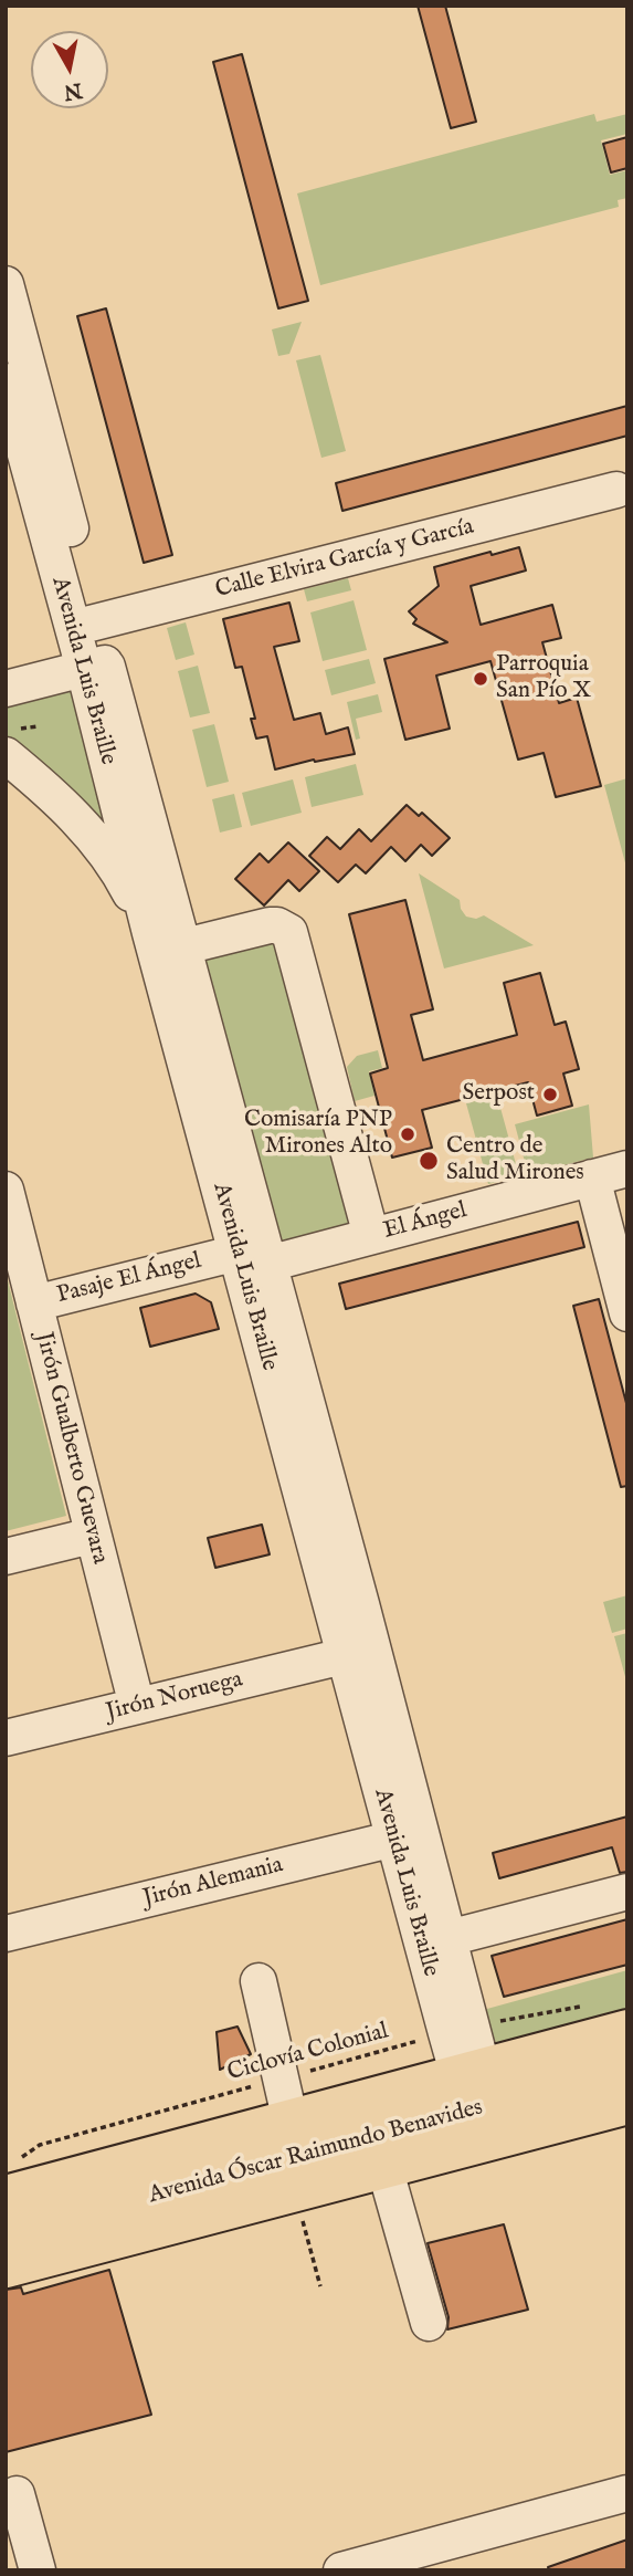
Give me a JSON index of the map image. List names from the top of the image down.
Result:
{
  "streets": {
    "main road": ["Avenida Óscar Raimundo Benavides"],
    "street": [
      "Calle Elvira García y García",
      "Avenida Luis Braille",
      "El Ángel",
      "Pasaje El Ángel",
      "Jirón Gualberto Guevara",
      "Jirón Noruega",
      "Jirón Alemania"
    ],
    "path": ["Ciclovía Colonial"]
  },
  "crossings": [
    ["Calle Elvira García y García", "Avenida Luis Braille"],
    ["Avenida Luis Braille", "El Ángel"],
    ["Avenida Luis Braille", "Pasaje El Ángel"],
    ["Avenida Luis Braille", "Jirón Noruega"],
    ["Avenida Luis Braille", "Jirón Alemania"],
    ["Avenida Luis Braille", "Ciclovía Colonial"],
    ["Avenida Luis Braille", "Avenida Óscar Raimundo Benavides"],
    ["El Ángel", "Pasaje El Ángel"],
    ["Pasaje El Ángel", "Jirón Gualberto Guevara"],
    ["Jirón Gualberto Guevara", "Jirón Noruega"],
    ["Ciclovía Colonial", "Avenida Óscar Raimundo Benavides"]
  ],
  "places": [
    "Parroquia San Pío X",
    "Serpost",
    "Comisaría PNP Mirones Alto",
    "Centro de Salud Mirones"
  ],
  "north": "bottom"
}
